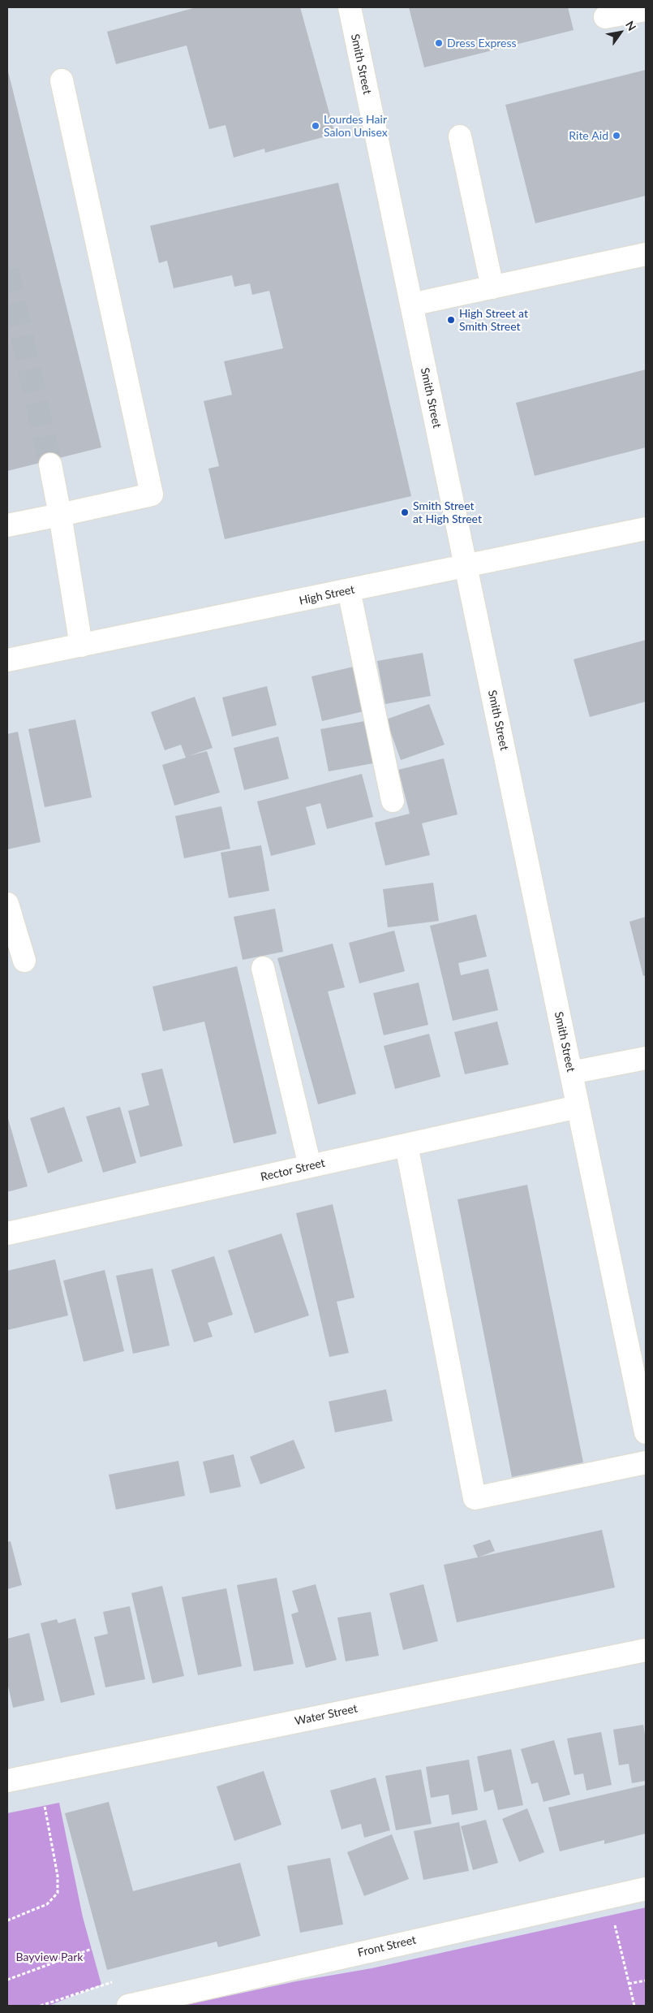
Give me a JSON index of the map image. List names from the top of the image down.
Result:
{
  "streets": {
    "street": [
      "Smith Street",
      "High Street",
      "Rector Street",
      "Water Street",
      "Front Street"
    ]
  },
  "crossings": [
    ["Smith Street", "High Street"],
    ["Smith Street", "Rector Street"]
  ],
  "parks": ["Bayview Park"],
  "places": [
    "Dress Express",
    "Lourdes Hair Salon Unisex",
    "Rite Aid",
    "High Street at Smith Street",
    "Smith Street at High Street"
  ],
  "north": "top right"
}
